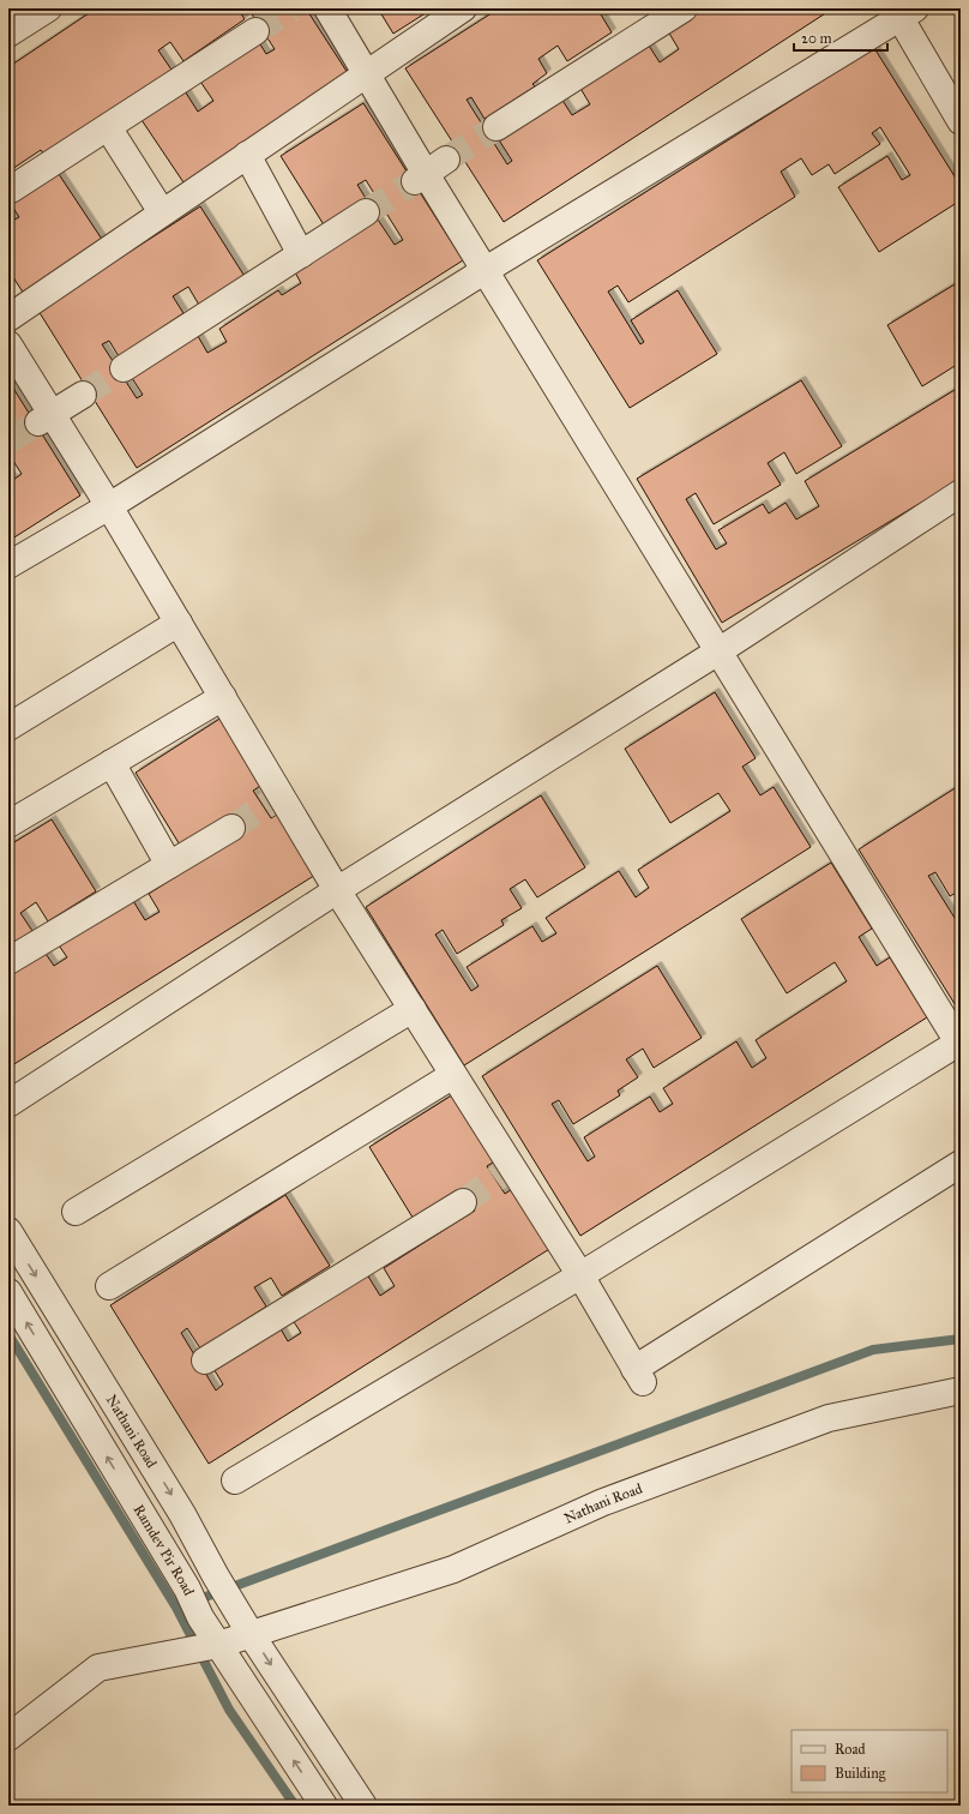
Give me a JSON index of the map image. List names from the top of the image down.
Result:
{
  "streets": {
    "street": ["Nathani Road", "Ramdev Pir Road"]
  },
  "one_way": ["Nathani Road", "Ramdev Pir Road"],
  "legend": ["Road", "Building"],
  "scale_bar": "20 m"
}
